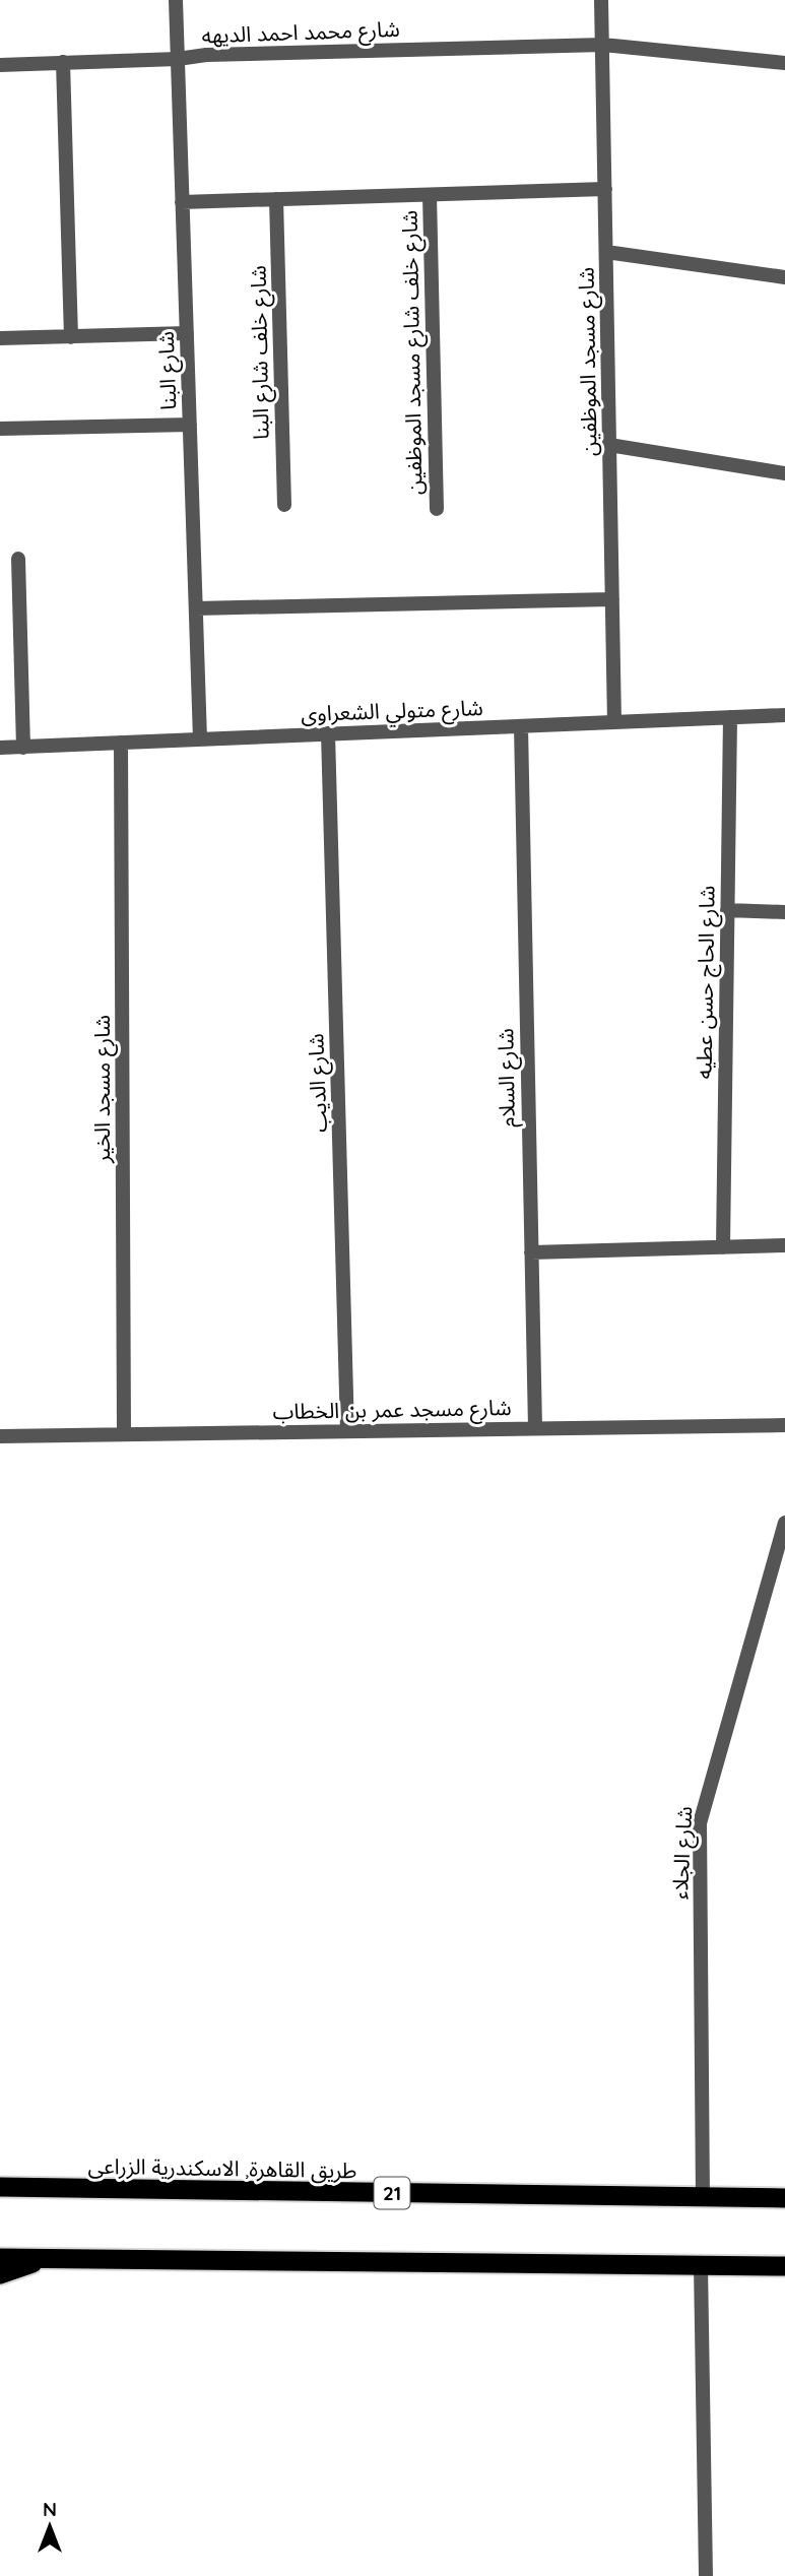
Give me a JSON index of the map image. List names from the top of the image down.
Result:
{
  "streets": {
    "highway": ["طريق القاهرة, الاسكندرية الزراعى", "21"],
    "street": [
      "شارع محمد احمد الديهه",
      "شارع خلف شارع البنا",
      "شارع خلف شارع مسجد الموظفين",
      "شارع مسجد الموظفين",
      "شارع البنا",
      "شارع متولي الشعراوى",
      "شارع الحاج حسن عطيه",
      "شارع السلام",
      "شارع الديب",
      "شارع مسجد الخير",
      "شارع مسجد عمر بن الخطاب",
      "شارع الجلاء"
    ]
  },
  "crossings": [
    ["شارع محمد احمد الديهه", "شارع مسجد الموظفين"],
    ["شارع محمد احمد الديهه", "شارع البنا"],
    ["شارع مسجد الموظفين", "شارع متولي الشعراوى"],
    ["شارع البنا", "شارع متولي الشعراوى"],
    ["شارع متولي الشعراوى", "شارع الحاج حسن عطيه"],
    ["شارع متولي الشعراوى", "شارع السلام"],
    ["شارع متولي الشعراوى", "شارع الديب"],
    ["شارع متولي الشعراوى", "شارع مسجد الخير"],
    ["شارع السلام", "شارع مسجد عمر بن الخطاب"],
    ["شارع الديب", "شارع مسجد عمر بن الخطاب"],
    ["شارع مسجد الخير", "شارع مسجد عمر بن الخطاب"],
    ["شارع الجلاء", "طريق القاهرة, الاسكندرية الزراعى"]
  ],
  "north": "top"
}
